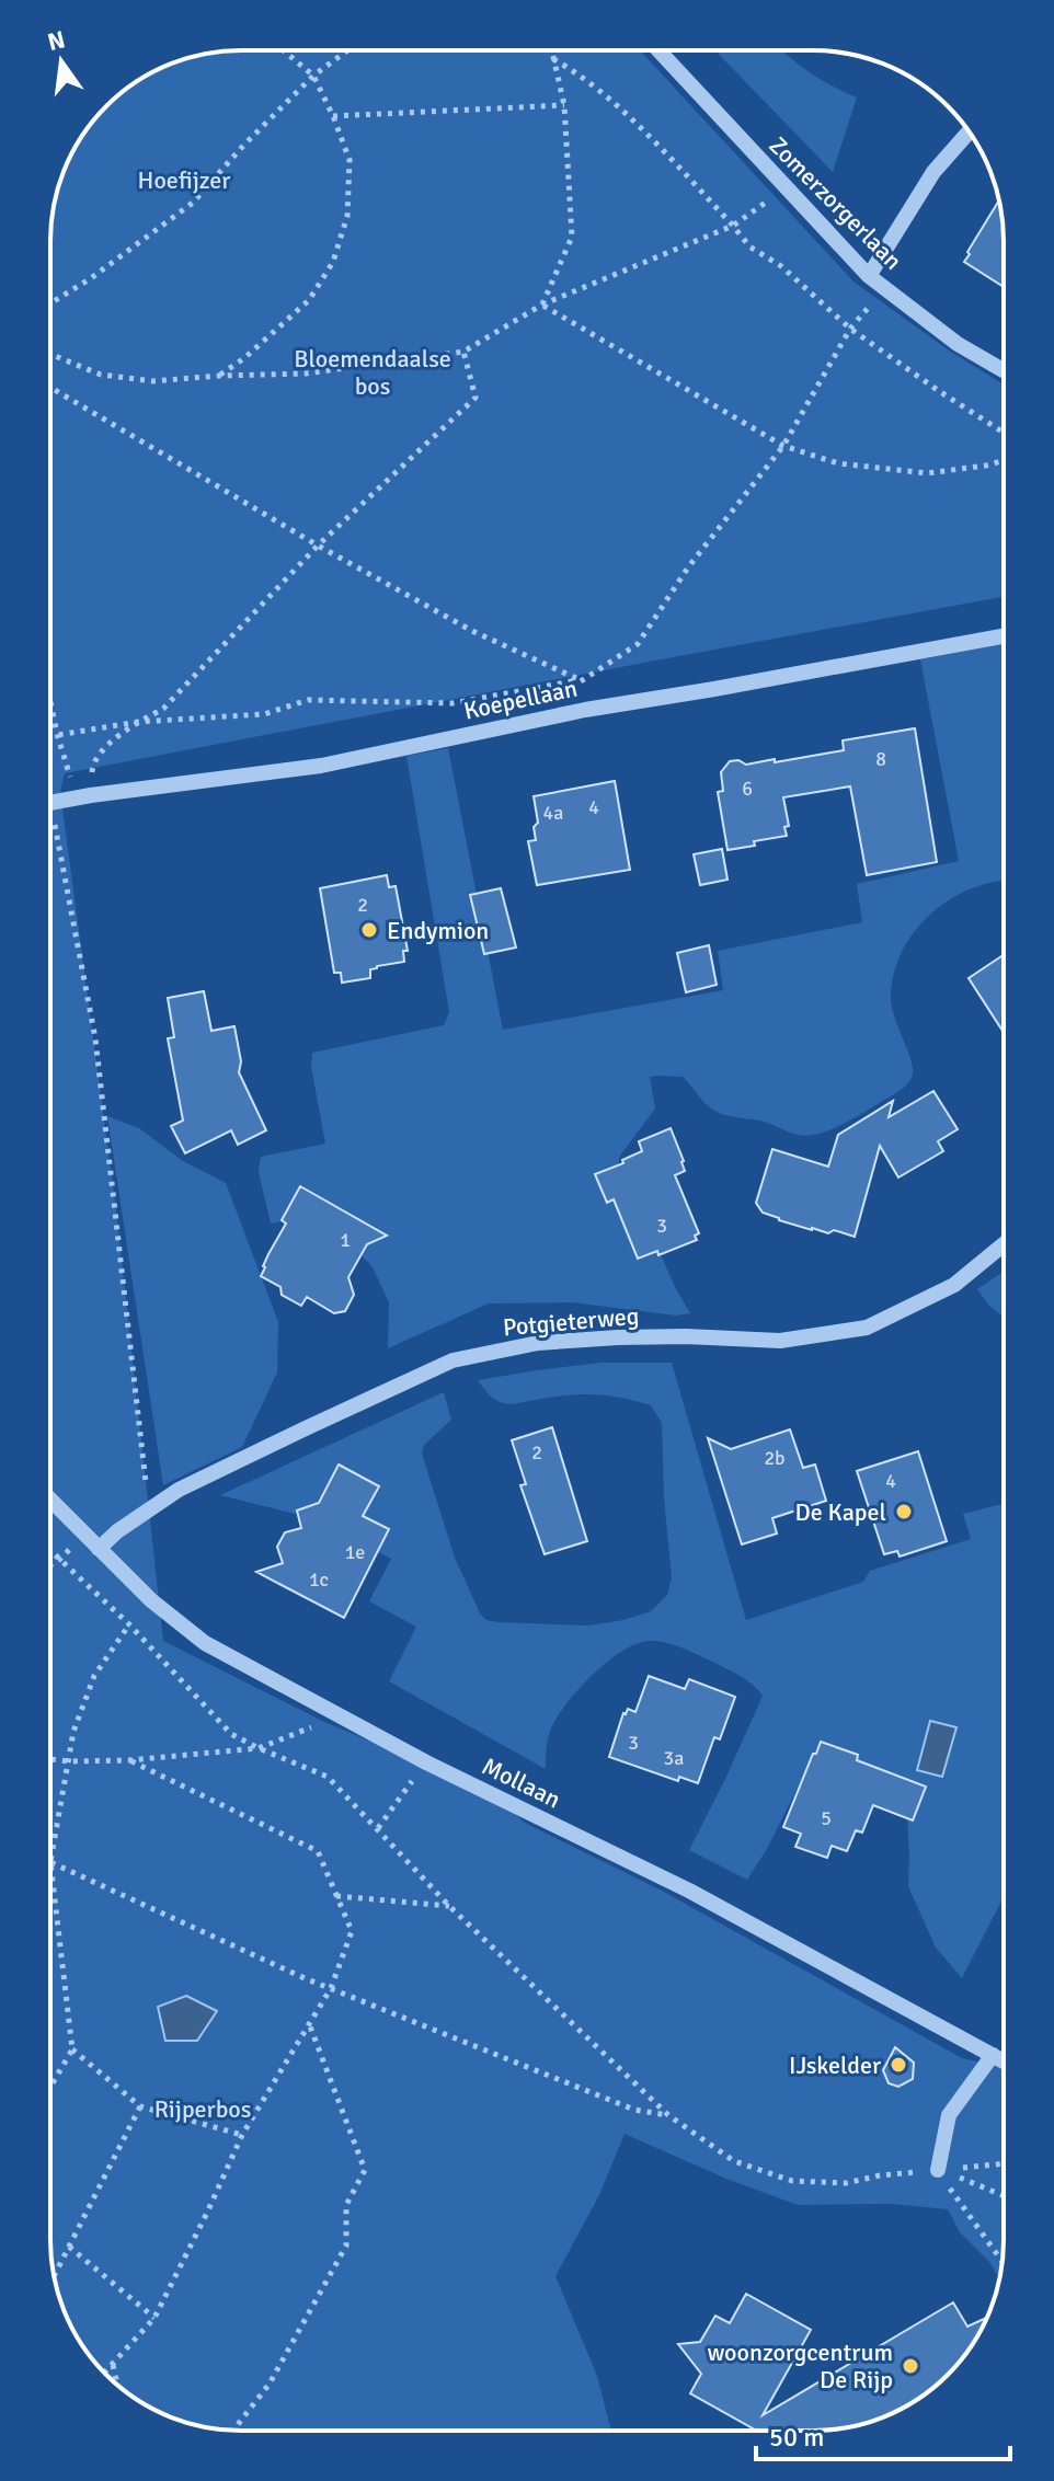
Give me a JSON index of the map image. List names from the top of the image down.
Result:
{
  "streets": {
    "street": [
      "Zomerzorgerlaan",
      "Koepellaan",
      "Potgieterweg",
      "Mollaan"
    ]
  },
  "crossings": [
    ["Potgieterweg", "Mollaan"]
  ],
  "parks": ["Hoefijzer", "Bloemendaalse bos", "Rijperbos"],
  "places": [
    "Endymion",
    "De Kapel",
    "IJskelder",
    "woonzorgcentrum De Rijp"
  ],
  "house_numbers": [
    "8",
    "6",
    "4",
    "4a",
    "2",
    "3",
    "1",
    "2",
    "2b",
    "4",
    "1e",
    "1c",
    "3",
    "3a",
    "5"
  ],
  "scale_bar": "50 m",
  "north": "top"
}
